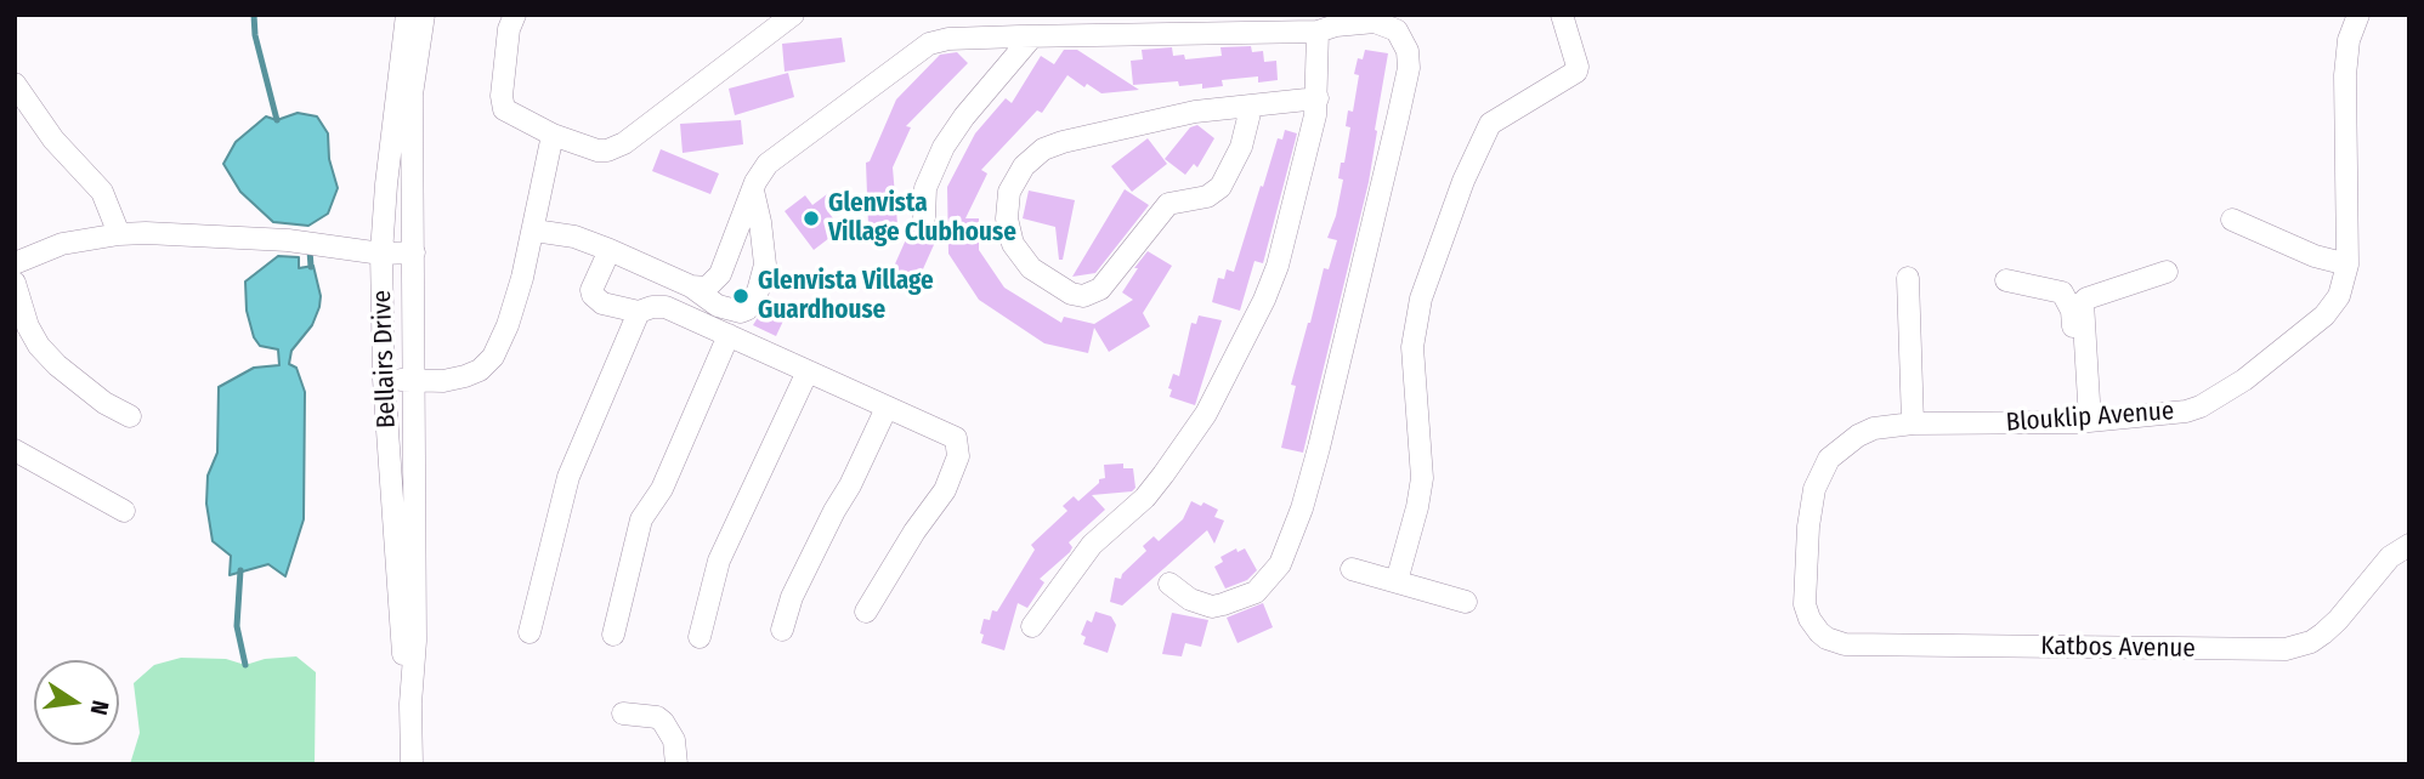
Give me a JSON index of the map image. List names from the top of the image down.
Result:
{
  "streets": {
    "street": ["Bellairs Drive", "Blouklip Avenue", "Katbos Avenue"]
  },
  "crossings": [
    ["Blouklip Avenue", "Katbos Avenue"]
  ],
  "places": ["Glenvista Village Clubhouse", "Glenvista Village Guardhouse"],
  "north": "right"
}
